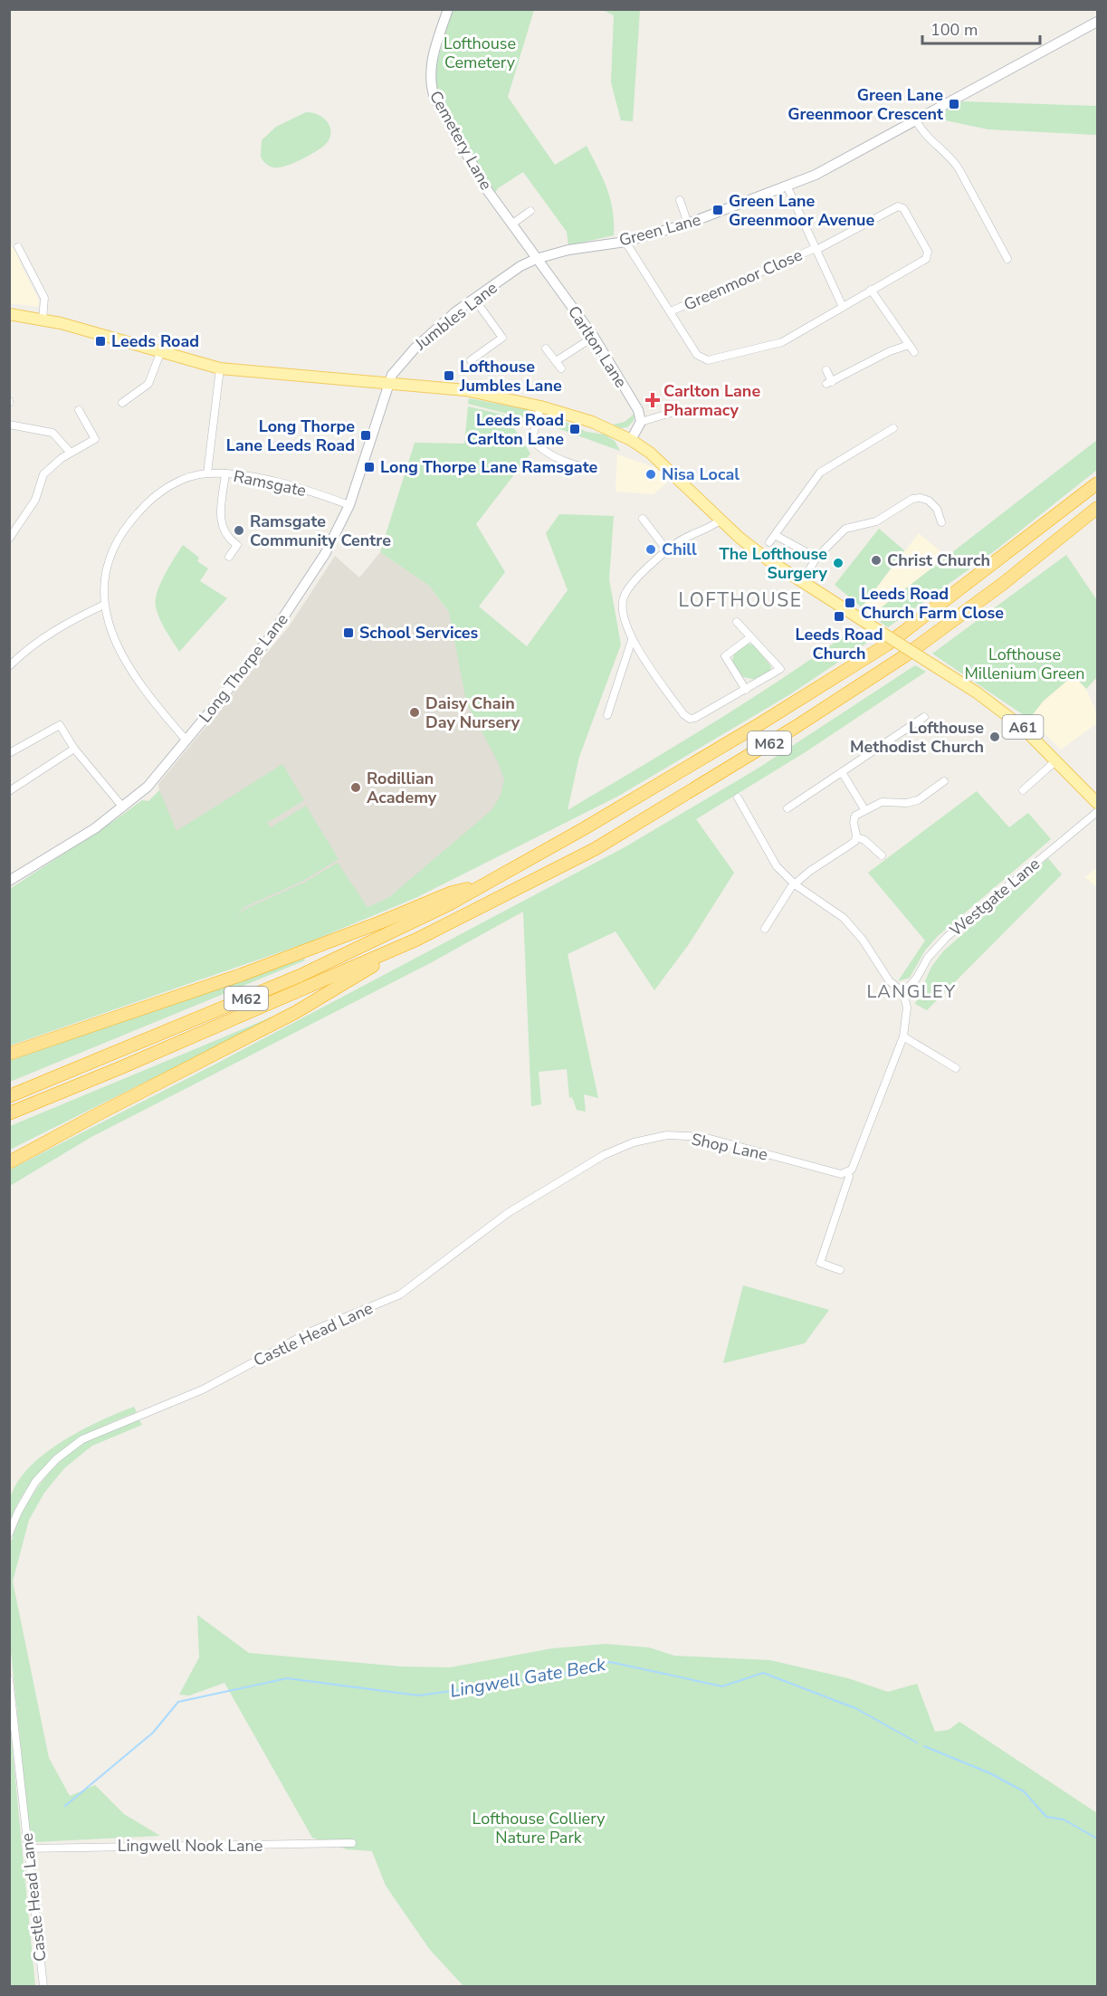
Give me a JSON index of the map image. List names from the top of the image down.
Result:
{
  "streets": {
    "highway": ["M62"],
    "main road": [
      "Cemetery Lane",
      "Green Lane",
      "Jumbles Lane",
      "Carlton Lane",
      "Long Thorpe Lane",
      "A61"
    ],
    "street": [
      "Greenmoor Close",
      "Ramsgate",
      "Westgate Lane",
      "Shop Lane",
      "Castle Head Lane",
      "Lingwell Nook Lane"
    ]
  },
  "crossings": [
    ["Cemetery Lane", "Green Lane"],
    ["Cemetery Lane", "Jumbles Lane"],
    ["Cemetery Lane", "Carlton Lane"],
    ["Green Lane", "Jumbles Lane"],
    ["Green Lane", "Carlton Lane"],
    ["Jumbles Lane", "Carlton Lane"],
    ["Jumbles Lane", "Long Thorpe Lane"],
    ["Jumbles Lane", "A61"],
    ["Ramsgate", "Long Thorpe Lane"],
    ["Long Thorpe Lane", "A61"],
    ["Shop Lane", "Castle Head Lane"],
    ["Castle Head Lane", "Lingwell Nook Lane"]
  ],
  "districts": ["LOFTHOUSE", "LANGLEY"],
  "water": ["Lingwell Gate Beck"],
  "parks": ["Lofthouse Cemetery", "Lofthouse Millenium Green", "Lofthouse Colliery Nature Park"],
  "places": {
    "transit": [
      "Green Lane Greenmoor Crescent",
      "Green Lane Greenmoor Avenue",
      "Leeds Road",
      "Lofthouse Jumbles Lane",
      "Leeds Road Carlton Lane",
      "Long Thorpe Lane Leeds Road",
      "Long Thorpe Lane Ramsgate",
      "Leeds Road Church Farm Close",
      "Leeds Road Church",
      "School Services"
    ],
    "health": ["Carlton Lane Pharmacy"],
    "other": [
      "Nisa Local",
      "Ramsgate Community Centre",
      "Chill",
      "Christ Church",
      "The Lofthouse Surgery",
      "Daisy Chain Day Nursery",
      "Lofthouse Methodist Church",
      "Rodillian Academy"
    ]
  },
  "scale_bar": "100 m"
}
